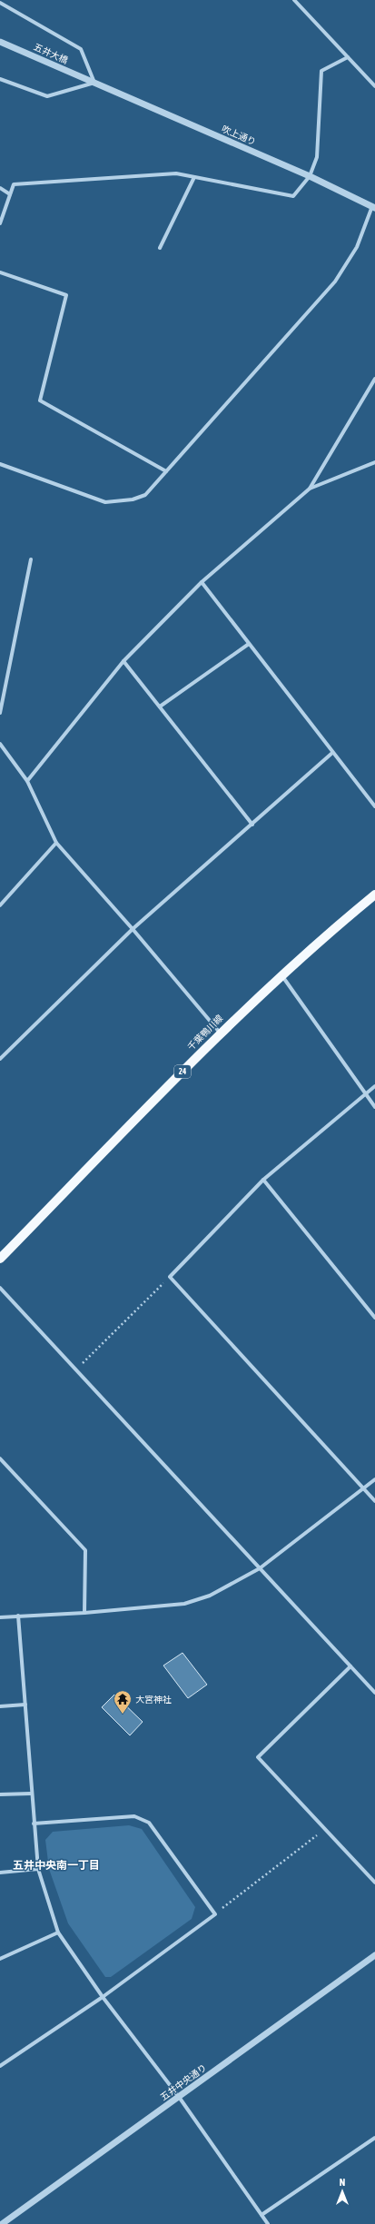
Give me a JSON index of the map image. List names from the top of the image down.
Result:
{
  "streets": {
    "main road": ["千葉鴨川線", "24"],
    "street": ["五井大橋", "吹上通り", "五井中央通り"]
  },
  "crossings": [
    ["五井大橋", "吹上通り"]
  ],
  "districts": ["五井中央南一丁目"],
  "places": {
    "temple": ["大宮神社"]
  },
  "north": "top"
}
